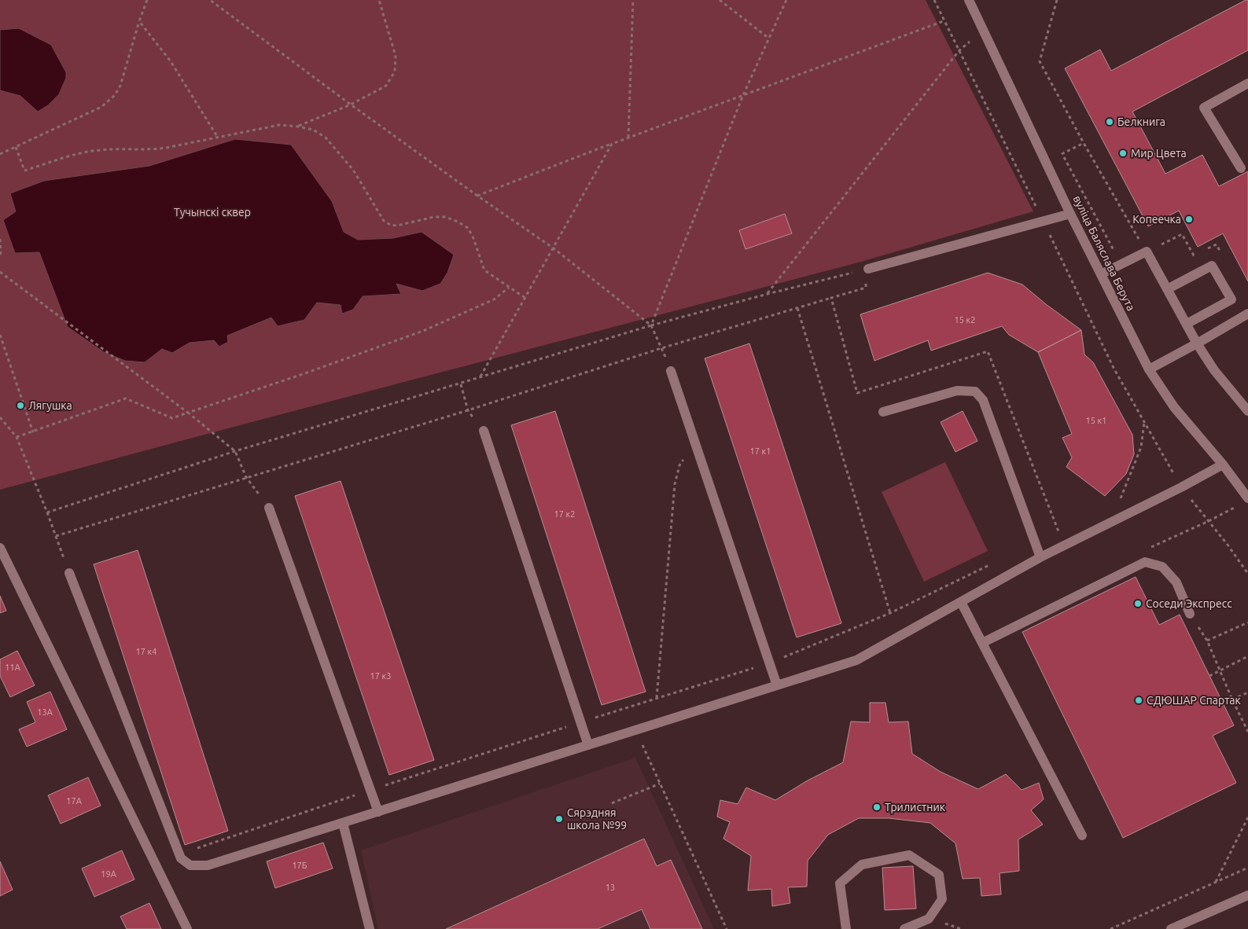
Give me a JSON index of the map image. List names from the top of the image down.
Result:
{
  "streets": {
    "street": ["вуліца Баляслава Берута"]
  },
  "parks": ["Тучынскі сквер"],
  "places": [
    "Белкнига",
    "Мир Цвета",
    "Копеечка",
    "Лягушка",
    "Соседи Экспресс",
    "СДЮШАР Спартак",
    "Трилистник",
    "Сярэдняя школа №99"
  ],
  "house_numbers": [
    "15 к2",
    "15 к1",
    "17 к1",
    "17 к2",
    "17 к4",
    "11А",
    "17 к3",
    "13А",
    "17А",
    "17Б",
    "19А",
    "13"
  ]
}
